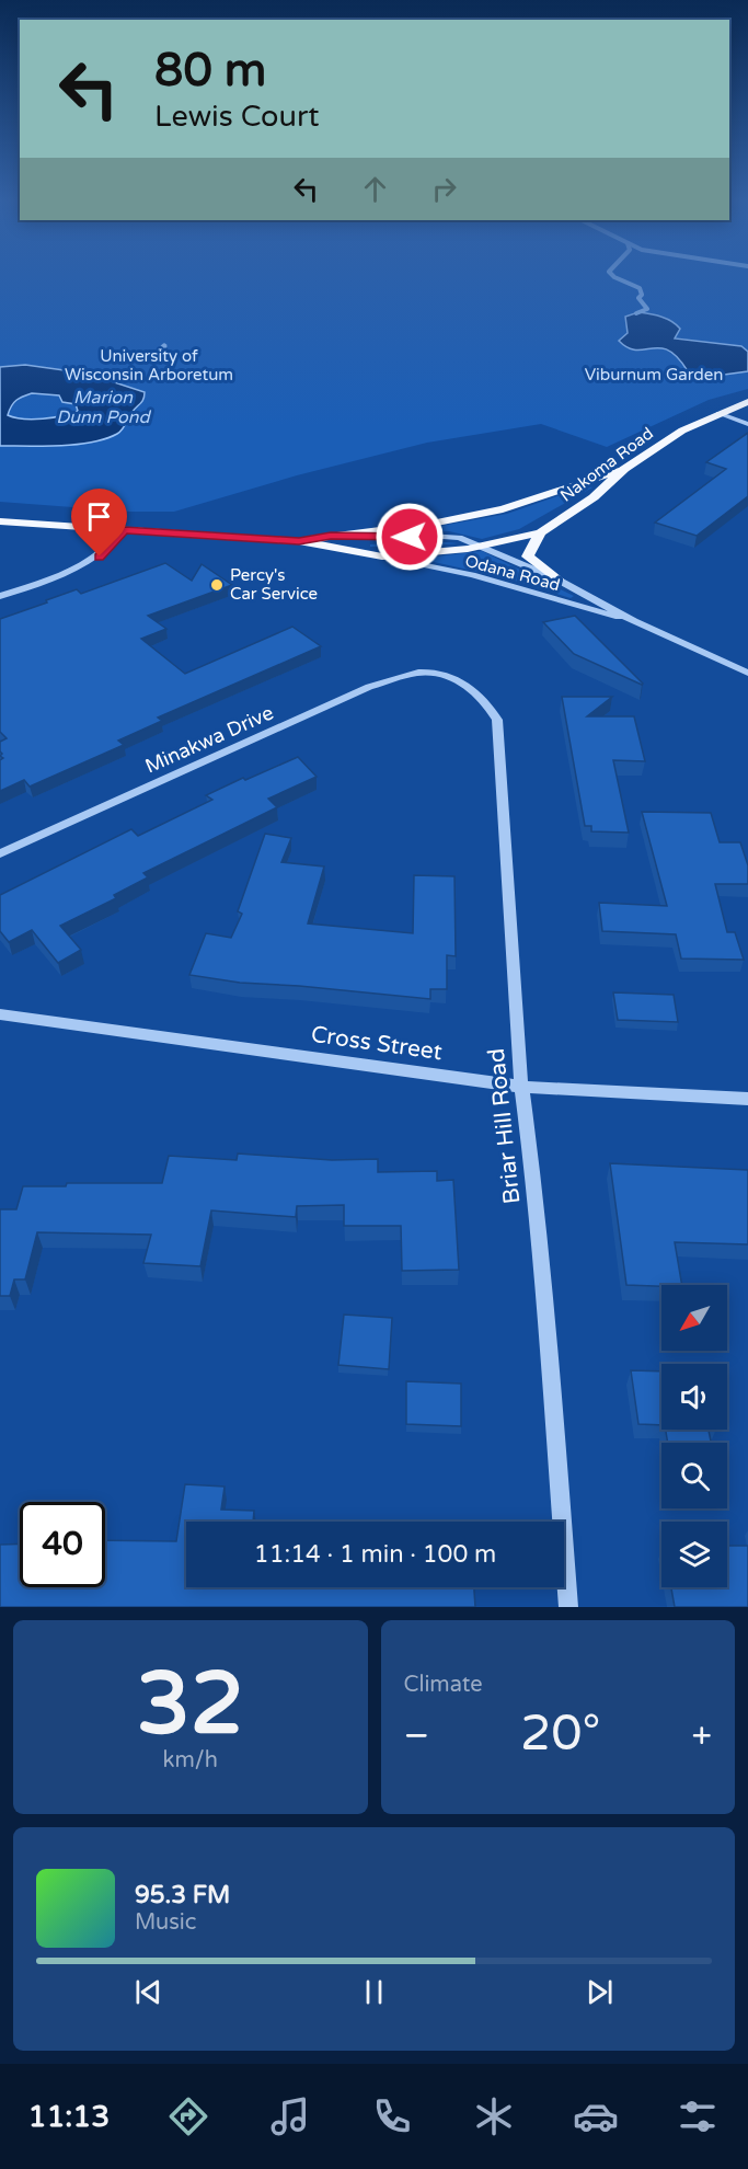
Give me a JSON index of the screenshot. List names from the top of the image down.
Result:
{
  "streets": {
    "main road": ["Nakoma Road"],
    "street": [
      "Odana Road",
      "Minakwa Drive",
      "Cross Street",
      "Briar Hill Road"
    ]
  },
  "crossings": [
    ["Nakoma Road", "Odana Road"],
    ["Minakwa Drive", "Briar Hill Road"],
    ["Cross Street", "Briar Hill Road"]
  ],
  "water": ["Marion Dunn Pond"],
  "parks": ["University of Wisconsin Arboretum", "Viburnum Garden"],
  "places": ["Percy's Car Service"],
  "north": "bottom left",
  "page": {
    "turn": ["80 m", "Lewis Court"],
    "limit": "40",
    "trip": "11:14 · 1 min · 100 m",
    "tile": [
      ["32", "km/h"],
      "Climate"
    ],
    "heat": ["−", "20°", "+"],
    "song": ["95.3 FM", "Music"],
    "tabs": "11:13"
  }
}
